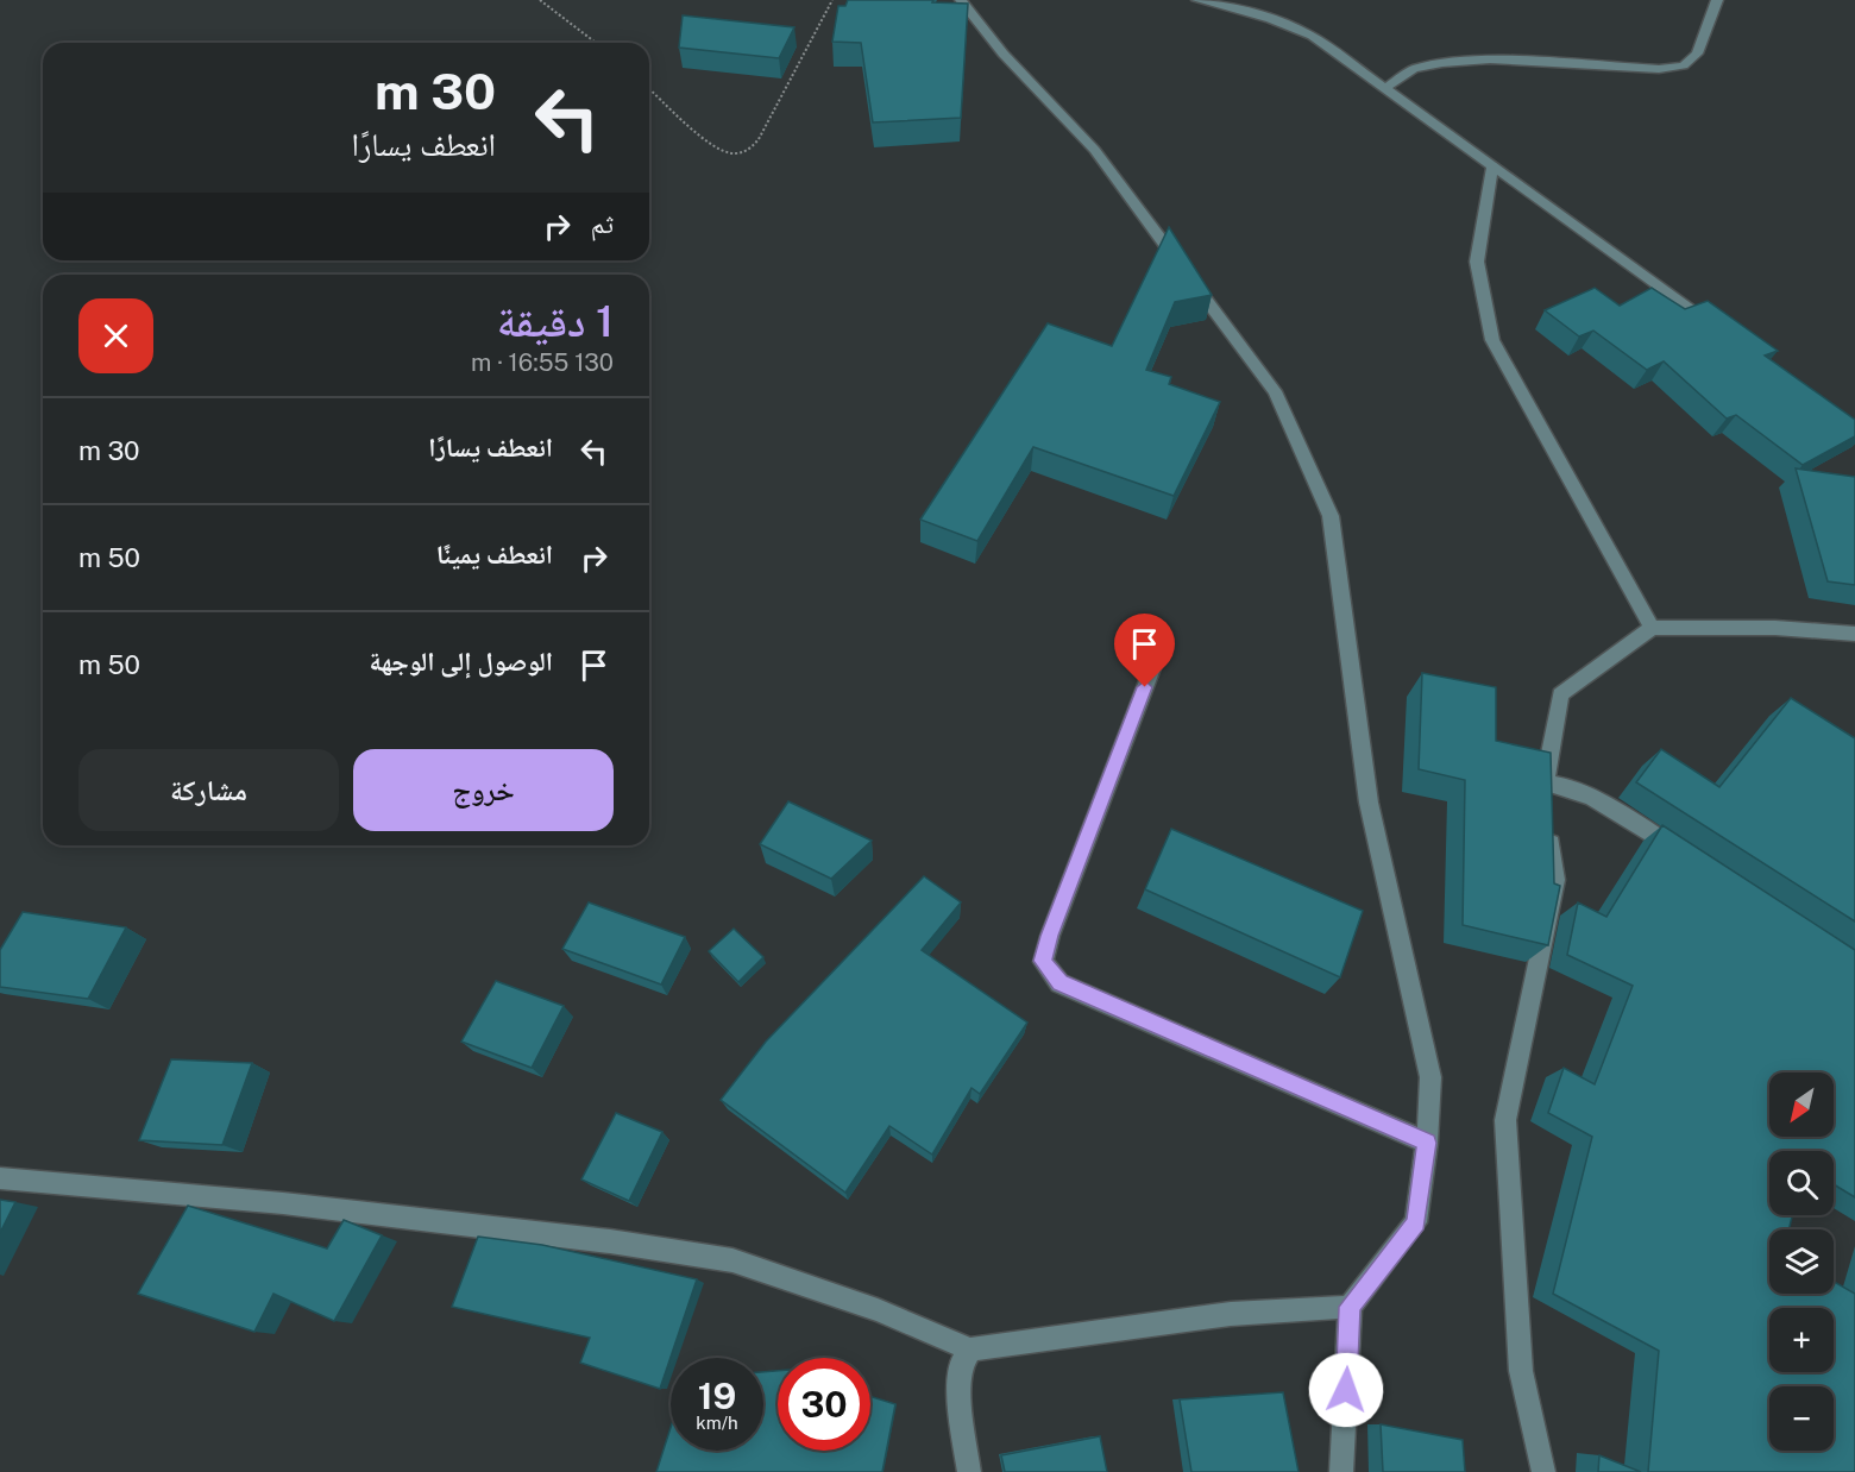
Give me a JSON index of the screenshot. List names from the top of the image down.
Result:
{
  "north": "bottom left",
  "page": {
    "turn": ["30 m", "انعطف يسارًا"],
    "then": "ثم",
    "heading": ["1 دقيقة", "130 m · 16:55"],
    "list": [
      {
        "name": "انعطف يسارًا",
        "value": "30 m"
      },
      {
        "name": "انعطف يمينًا",
        "value": "50 m"
      },
      {
        "name": "الوصول إلى الوجهة",
        "value": "50 m"
      }
    ],
    "buttons": ["خروج", "مشاركة"],
    "map_buttons": ["+", "−"],
    "speed": "19 km/h",
    "limit": "30"
  }
}
